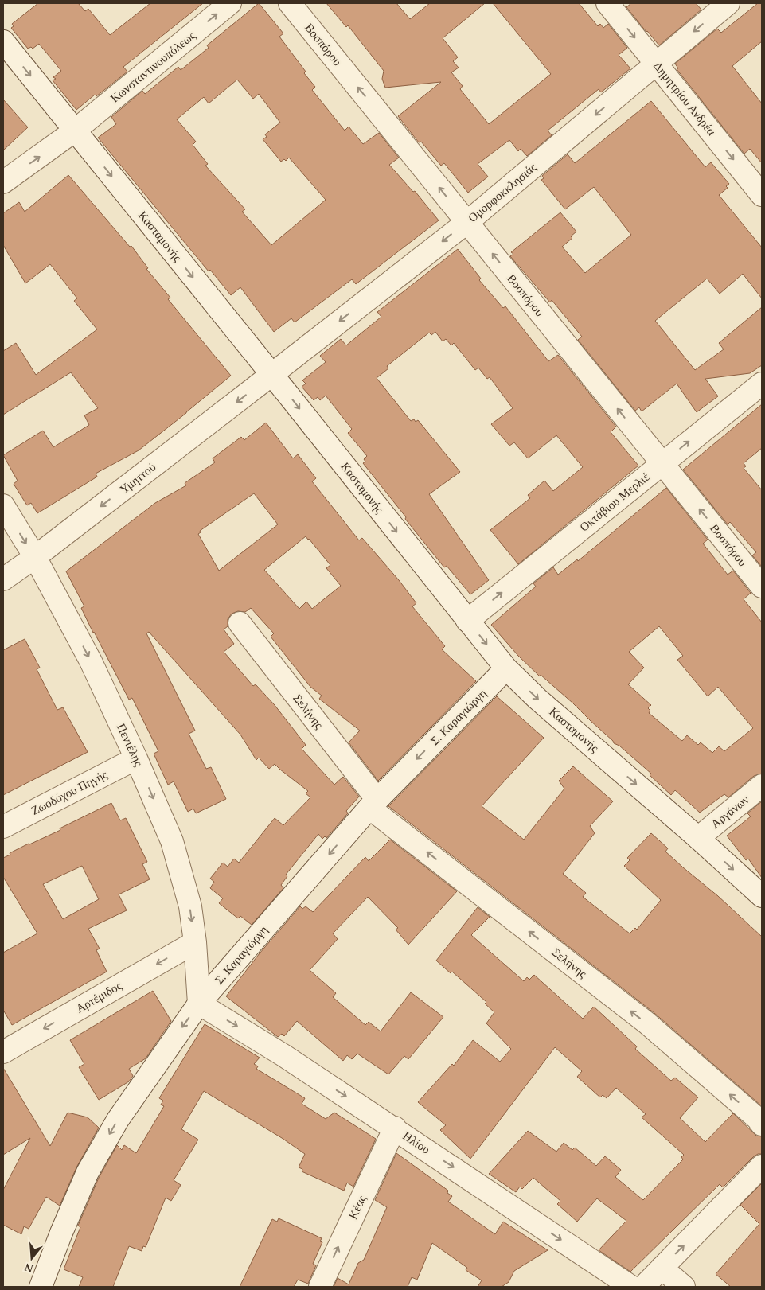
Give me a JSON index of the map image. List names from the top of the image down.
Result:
{
  "streets": {
    "street": [
      "Βοσπόρου",
      "Κωνσταντινουπόλεως",
      "Δημητρίου Ανδρέα",
      "Ομορφοκκλησιάς",
      "Κασταμονής",
      "Υμηττού",
      "Οκτάβιου Μερλιέ",
      "Σελήνης",
      "Σ. Καραγιώργη",
      "Πεντέλης",
      "Ζωοδόχου Πηγής",
      "Αργάνων",
      "Αρτέμιδος",
      "Ηλίου",
      "Κέας"
    ]
  },
  "crossings": [
    ["Βοσπόρου", "Ομορφοκκλησιάς"],
    ["Βοσπόρου", "Οκτάβιου Μερλιέ"],
    ["Κωνσταντινουπόλεως", "Κασταμονής"],
    ["Δημητρίου Ανδρέα", "Ομορφοκκλησιάς"],
    ["Ομορφοκκλησιάς", "Κασταμονής"],
    ["Ομορφοκκλησιάς", "Υμηττού"],
    ["Κασταμονής", "Υμηττού"],
    ["Κασταμονής", "Οκτάβιου Μερλιέ"],
    ["Κασταμονής", "Σ. Καραγιώργη"],
    ["Κασταμονής", "Αργάνων"],
    ["Υμηττού", "Πεντέλης"],
    ["Σελήνης", "Σ. Καραγιώργη"],
    ["Σ. Καραγιώργη", "Πεντέλης"],
    ["Σ. Καραγιώργη", "Ηλίου"],
    ["Πεντέλης", "Ζωοδόχου Πηγής"],
    ["Πεντέλης", "Αρτέμιδος"],
    ["Πεντέλης", "Ηλίου"],
    ["Ηλίου", "Κέας"]
  ],
  "one_way": [
    "Βοσπόρου",
    "Κωνσταντινουπόλεως",
    "Δημητρίου Ανδρέα",
    "Ομορφοκκλησιάς",
    "Κασταμονής",
    "Υμηττού",
    "Οκτάβιου Μερλιέ",
    "Σελήνης",
    "Σ. Καραγιώργη",
    "Πεντέλης",
    "Αρτέμιδος",
    "Ηλίου",
    "Κέας"
  ],
  "north": "bottom"
}
